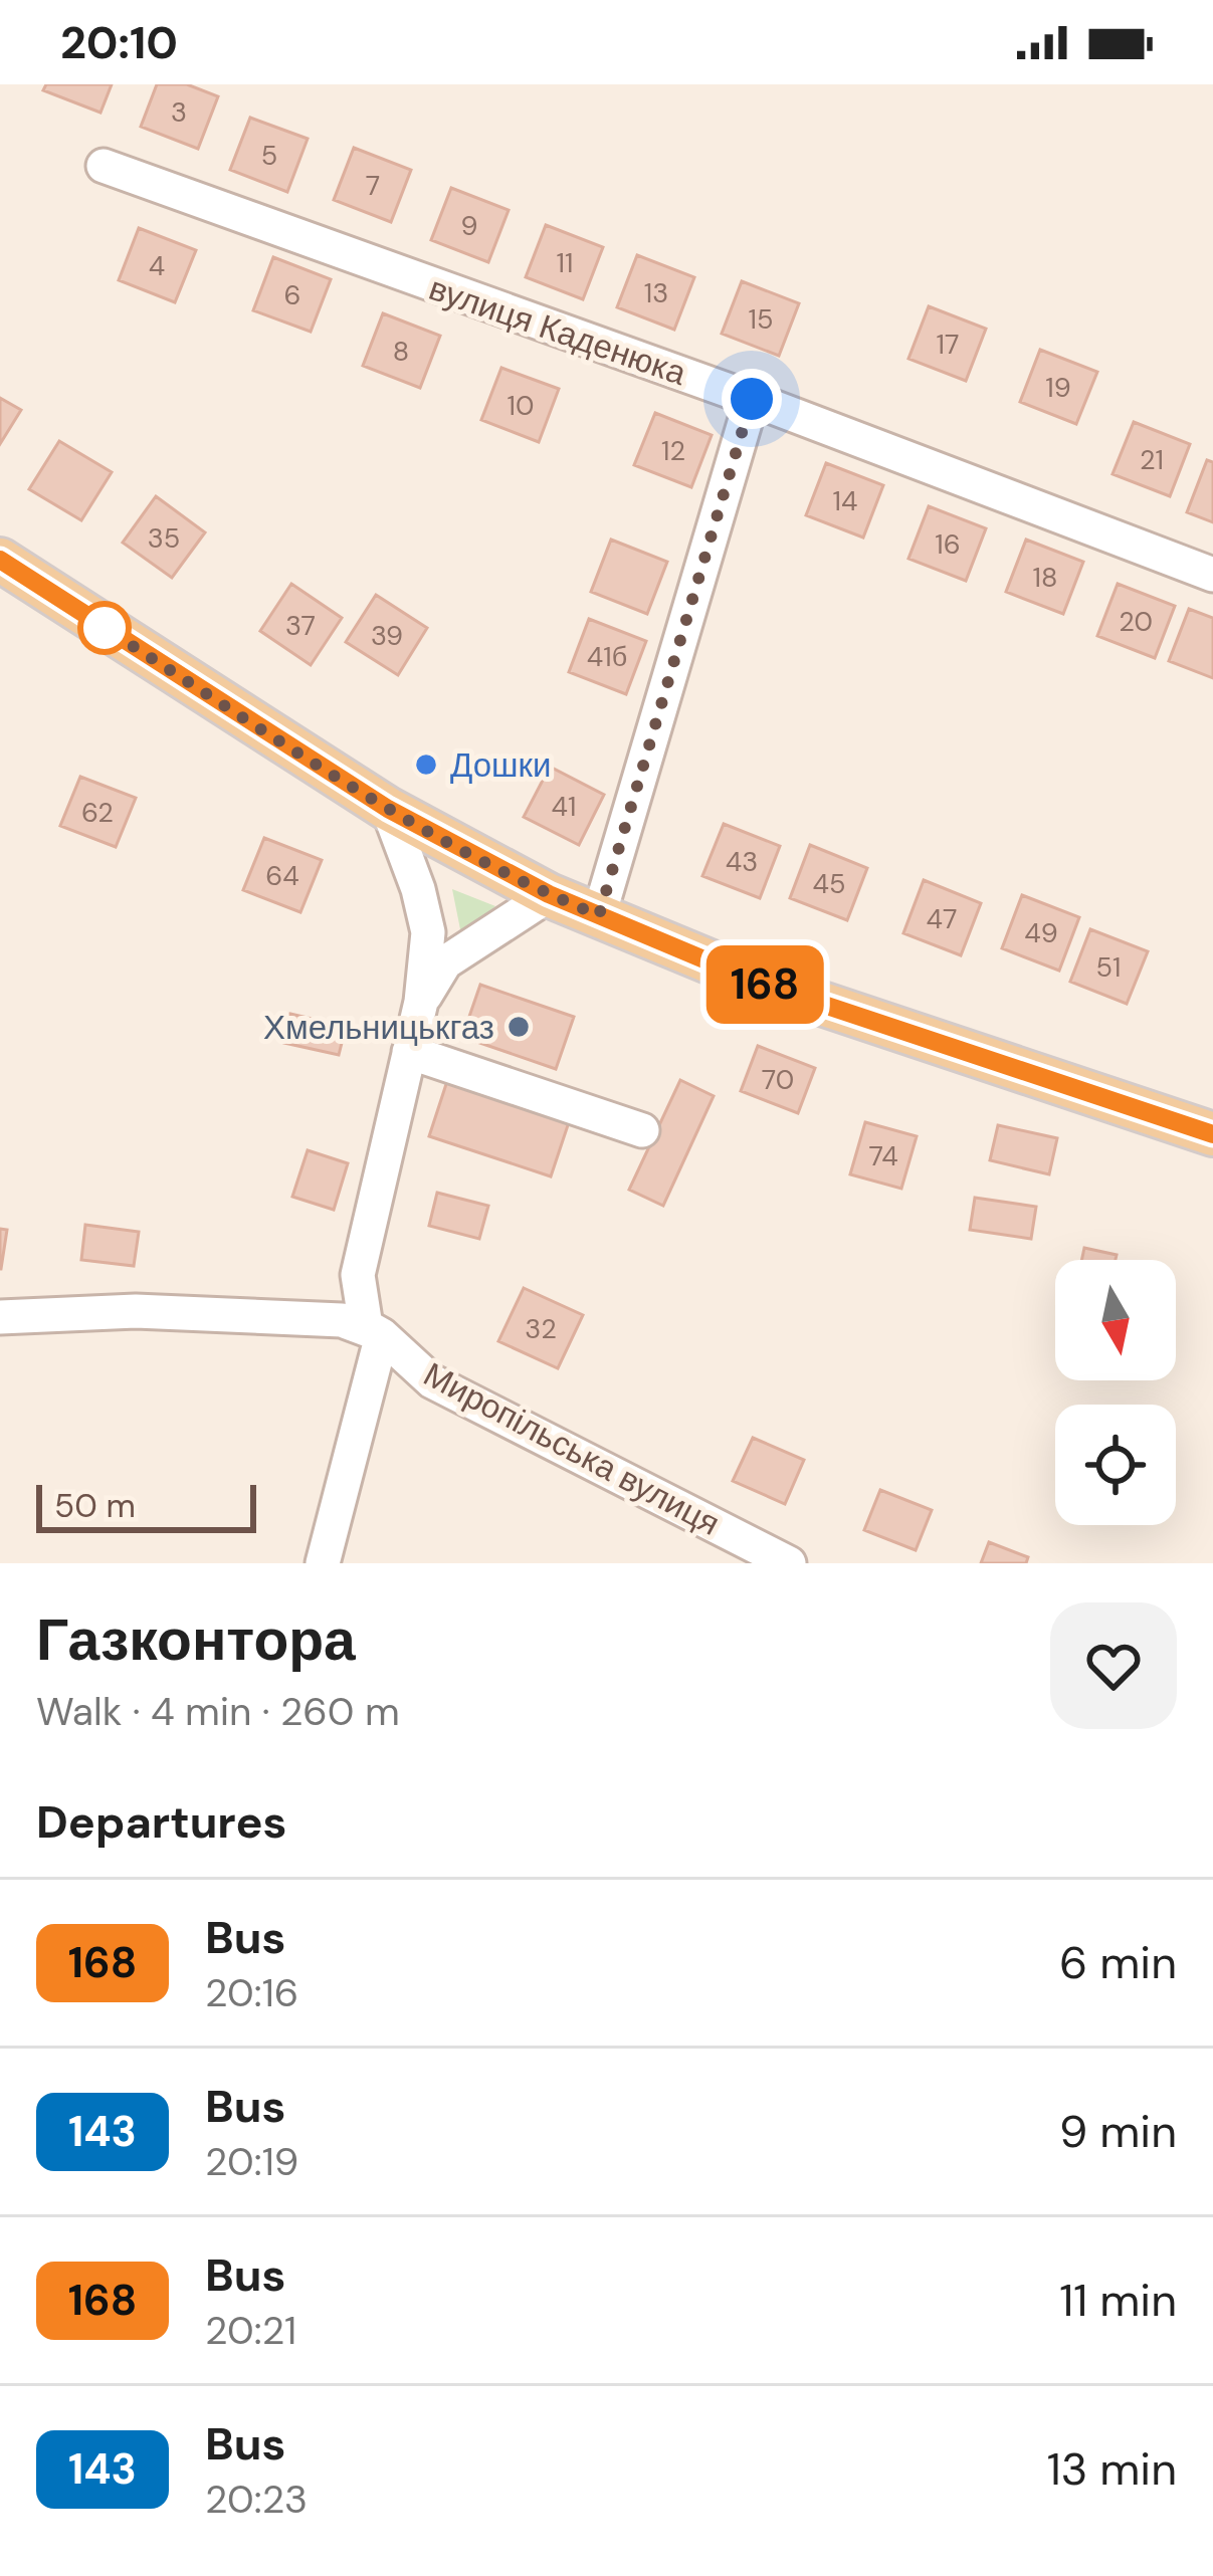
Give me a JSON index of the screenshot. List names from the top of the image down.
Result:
{
  "streets": {
    "street": ["вулиця Каденюка", "Миропільська вулиця"]
  },
  "places": ["Дошки", "Хмельницькгаз"],
  "lines": ["bus line 168"],
  "house_numbers": [
    "3",
    "5",
    "7",
    "9",
    "11",
    "4",
    "13",
    "6",
    "15",
    "17",
    "8",
    "19",
    "10",
    "12",
    "21",
    "14",
    "35",
    "16",
    "18",
    "20",
    "37",
    "39",
    "41б",
    "41",
    "62",
    "43",
    "64",
    "45",
    "47",
    "49",
    "51",
    "70",
    "74",
    "32"
  ],
  "scale_bar": "50 m",
  "north": "bottom",
  "page": {
    "status": "20:10",
    "on_map": "168",
    "scale": "50 m",
    "heading": [
      ["Газконтора", "Walk · 4 min · 260 m"],
      "Departures"
    ],
    "list": [
      {
        "mark": "168",
        "name": "Bus",
        "note": "20:16",
        "value": "6 min"
      },
      {
        "mark": "143",
        "name": "Bus",
        "note": "20:19",
        "value": "9 min"
      },
      {
        "mark": "168",
        "name": "Bus",
        "note": "20:21",
        "value": "11 min"
      },
      {
        "mark": "143",
        "name": "Bus",
        "note": "20:23",
        "value": "13 min"
      }
    ]
  }
}
